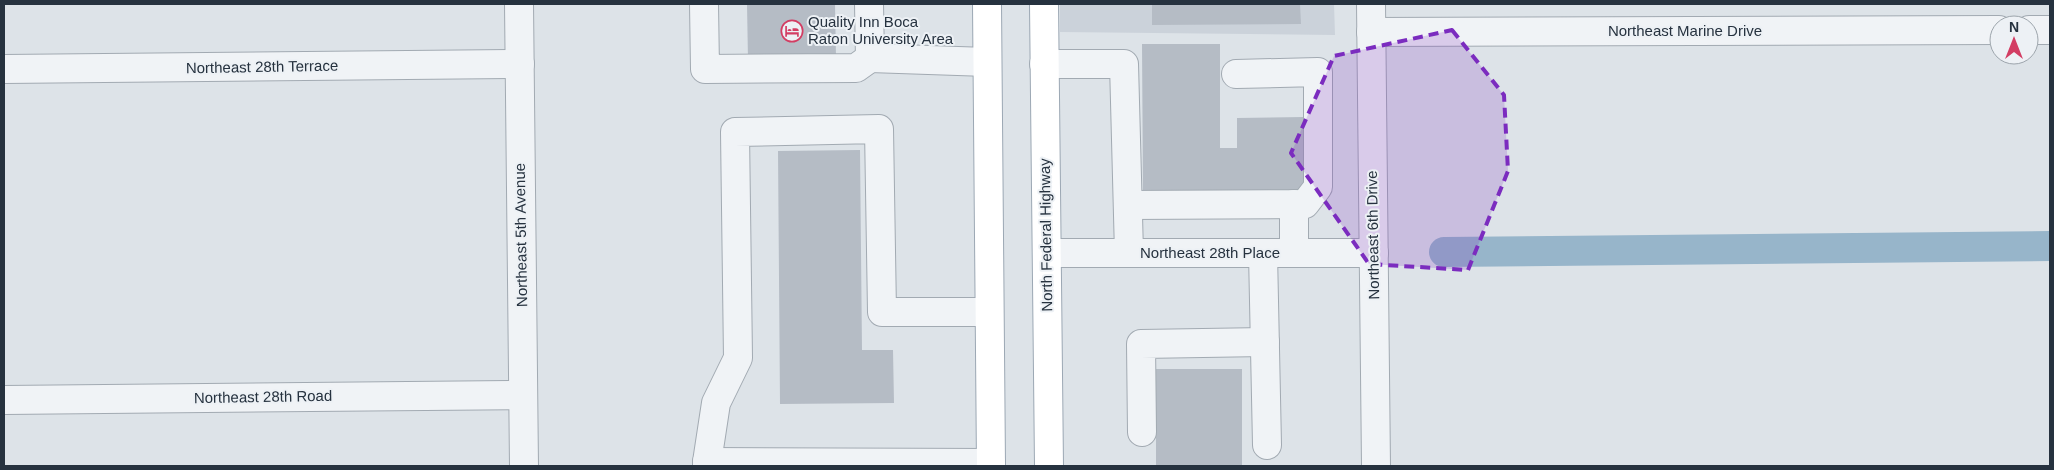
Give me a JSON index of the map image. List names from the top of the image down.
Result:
{
  "streets": {
    "main road": ["North Federal Highway"],
    "street": [
      "Northeast Marine Drive",
      "Northeast 28th Terrace",
      "Northeast 5th Avenue",
      "Northeast 6th Drive",
      "Northeast 28th Place",
      "Northeast 28th Road"
    ]
  },
  "crossings": [
    ["Northeast Marine Drive", "Northeast 6th Drive"],
    ["Northeast 28th Terrace", "Northeast 5th Avenue"],
    ["Northeast 5th Avenue", "Northeast 28th Road"],
    ["North Federal Highway", "Northeast 28th Place"],
    ["Northeast 6th Drive", "Northeast 28th Place"]
  ],
  "places": {
    "hotel": ["Quality Inn Boca Raton University Area"]
  },
  "north": "top"
}
